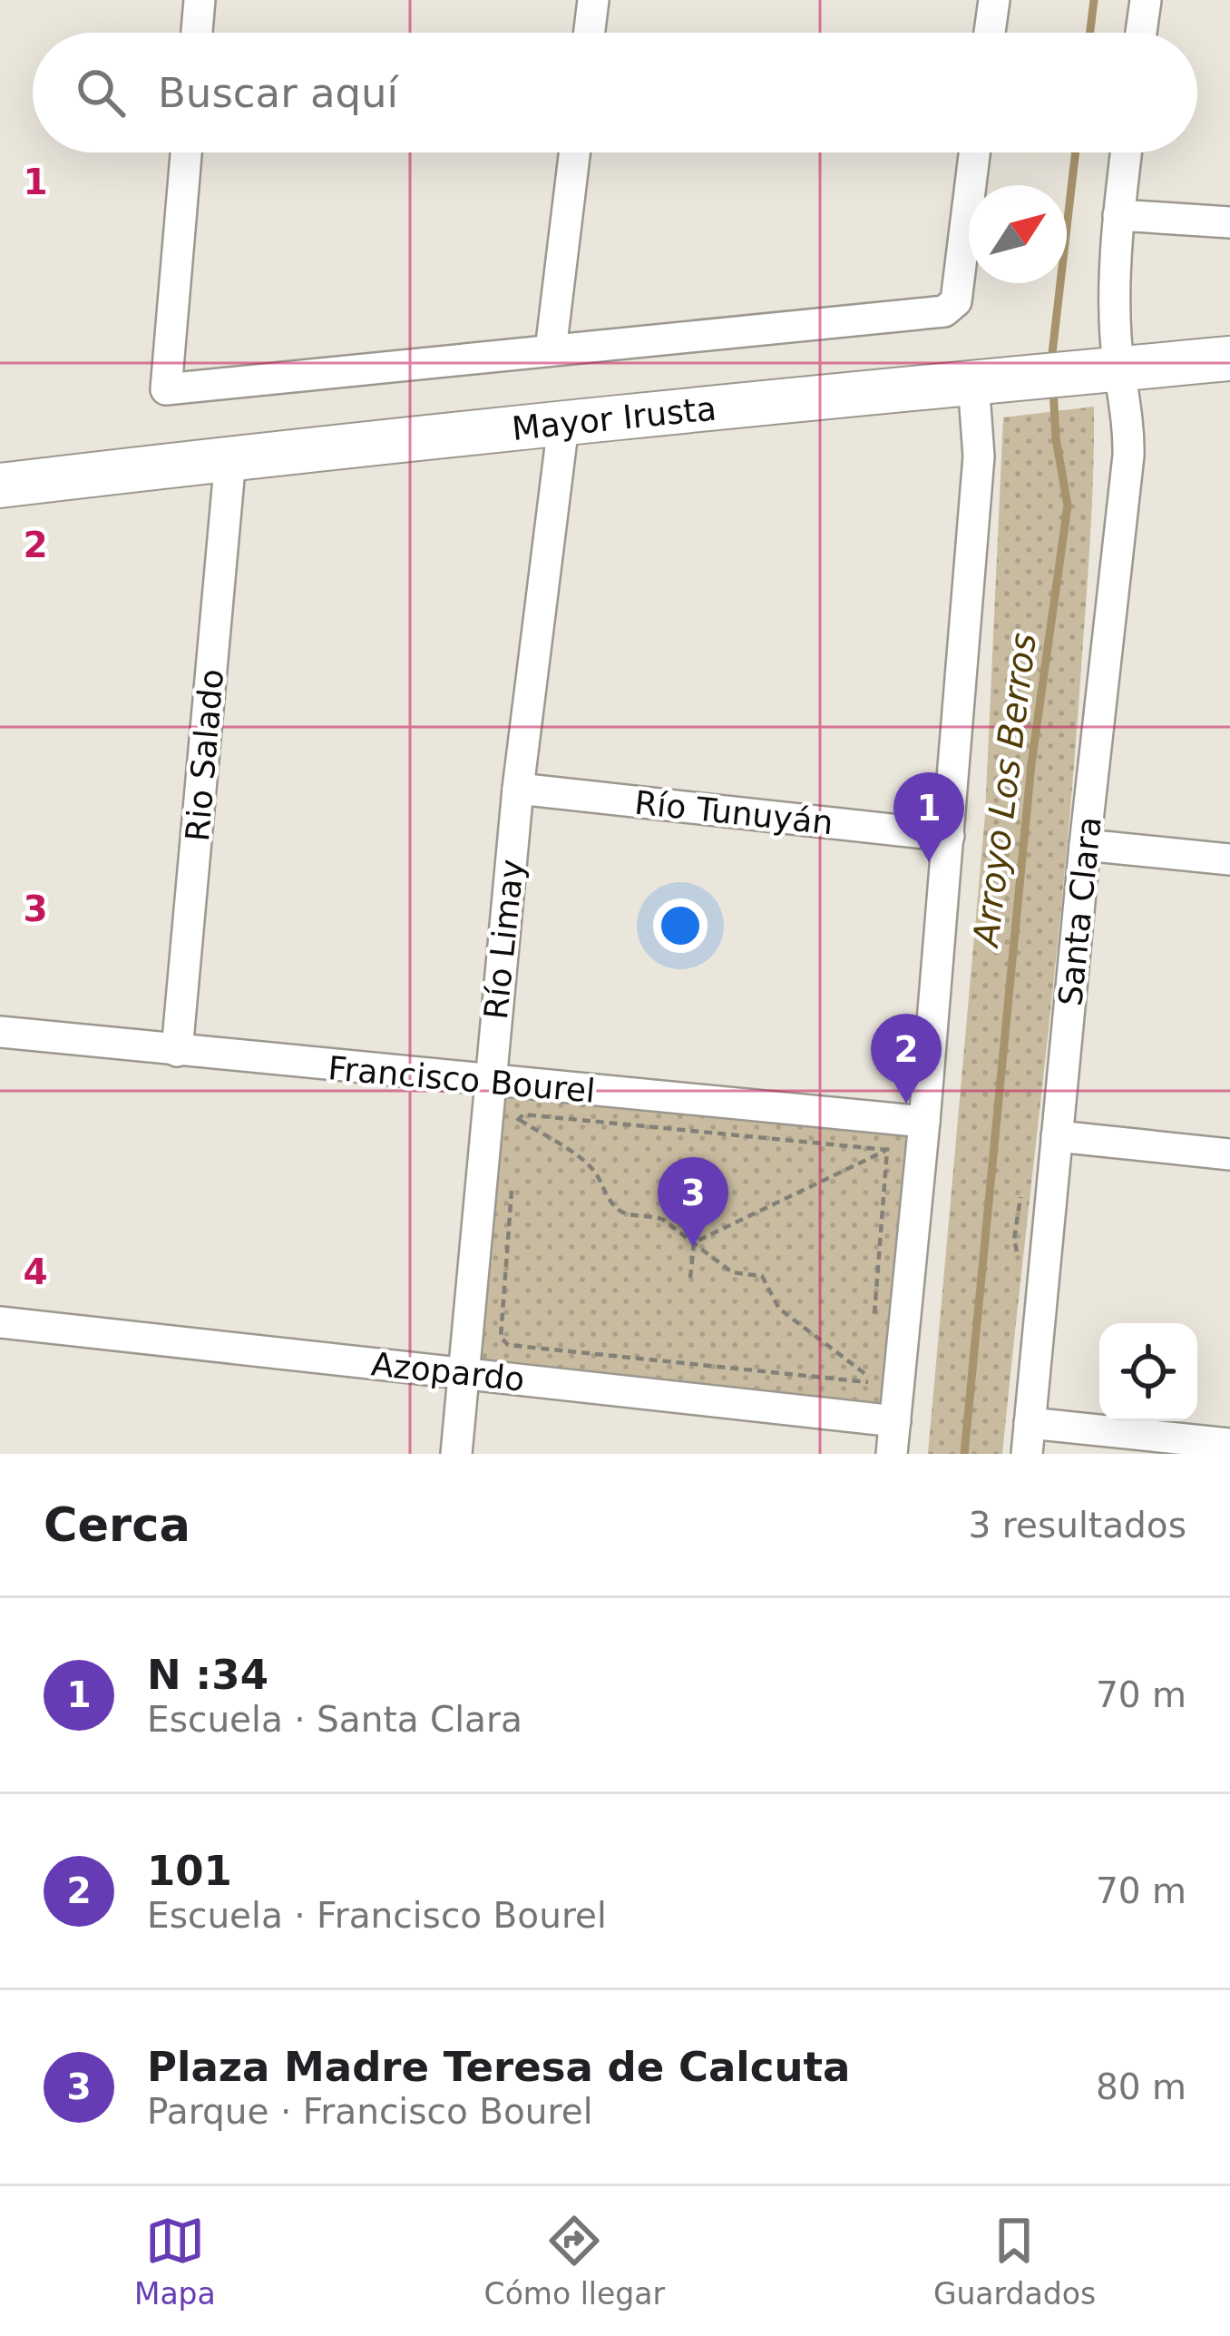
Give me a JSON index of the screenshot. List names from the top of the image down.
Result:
{
  "streets": {
    "main road": ["Mayor Irusta"],
    "street": [
      "Rio Salado",
      "Río Tunuyán",
      "Santa Clara",
      "Río Limay",
      "Francisco Bourel",
      "Azopardo"
    ]
  },
  "crossings": [
    ["Mayor Irusta", "Rio Salado"],
    ["Mayor Irusta", "Santa Clara"],
    ["Mayor Irusta", "Río Limay"],
    ["Rio Salado", "Francisco Bourel"],
    ["Río Tunuyán", "Río Limay"],
    ["Río Limay", "Francisco Bourel"],
    ["Río Limay", "Azopardo"]
  ],
  "water": ["Arroyo Los Berros"],
  "north": "top right",
  "page": {
    "search": "Buscar aquí",
    "pins": ["1", "2", "3"],
    "heading": ["Cerca", "3 resultados"],
    "list": [
      {
        "mark": "1",
        "name": "N :34",
        "note": "Escuela · Santa Clara",
        "value": "70 m"
      },
      {
        "mark": "2",
        "name": "101",
        "note": "Escuela · Francisco Bourel",
        "value": "70 m"
      },
      {
        "mark": "3",
        "name": "Plaza Madre Teresa de Calcuta",
        "note": "Parque · Francisco Bourel",
        "value": "80 m"
      }
    ],
    "nav": ["Mapa", "Cómo llegar", "Guardados"]
  },
  "grid": {
    "rows": [
      "1",
      "2",
      "3",
      "4"
    ]
  }
}
